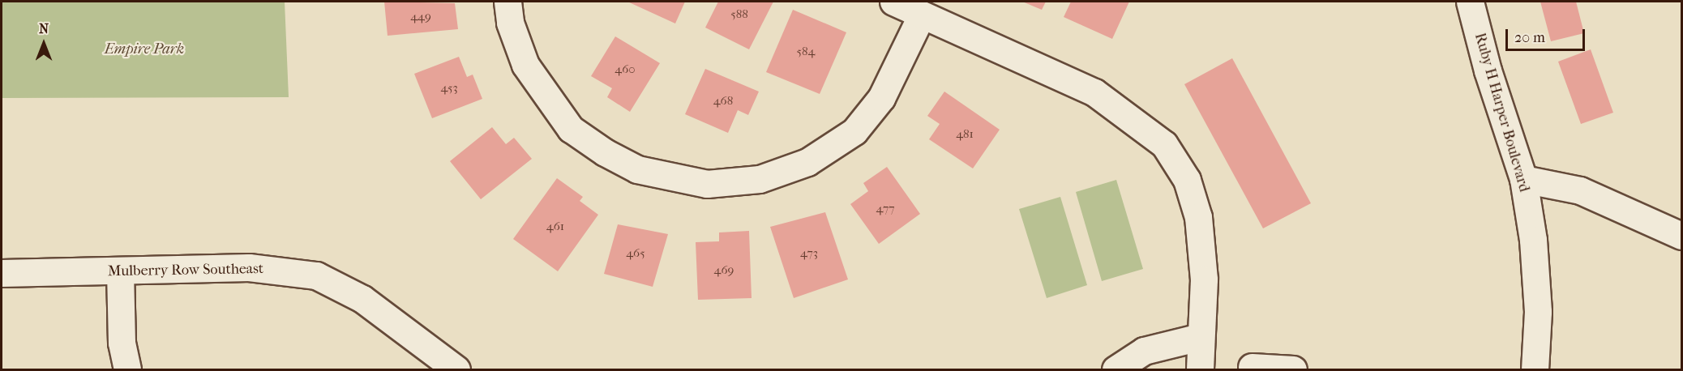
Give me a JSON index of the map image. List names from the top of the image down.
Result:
{
  "streets": {
    "street": ["Ruby H Harper Boulevard", "Mulberry Row Southeast"]
  },
  "parks": ["Empire Park"],
  "house_numbers": [
    "588",
    "449",
    "584",
    "460",
    "453",
    "468",
    "481",
    "477",
    "461",
    "465",
    "473",
    "469"
  ],
  "scale_bar": "20 m",
  "north": "top"
}
